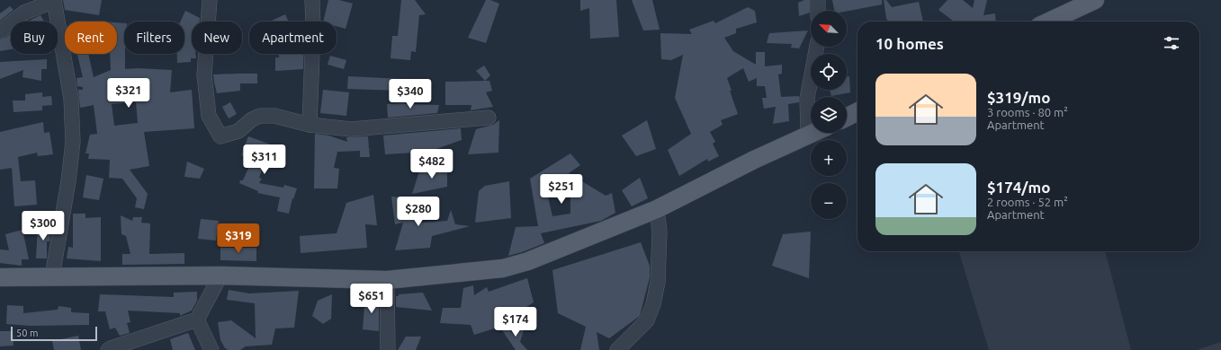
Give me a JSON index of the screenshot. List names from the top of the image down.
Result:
{
  "scale_bar": "50 m",
  "north": "top left",
  "page": {
    "map_buttons": ["+", "−"],
    "chip": [
      "Buy",
      "Rent",
      "Filters",
      "New",
      "Apartment"
    ],
    "heading": "10 homes",
    "list": [
      {
        "name": "$319/mo",
        "note": "3 rooms · 80 m² · Apartment"
      },
      {
        "name": "$174/mo",
        "note": "2 rooms · 52 m² · Apartment"
      }
    ],
    "price": [
      "$321",
      "$340",
      "$311",
      "$482",
      "$251",
      "$280",
      "$300",
      "$319",
      "$651",
      "$174"
    ],
    "scale": "50 m"
  }
}
